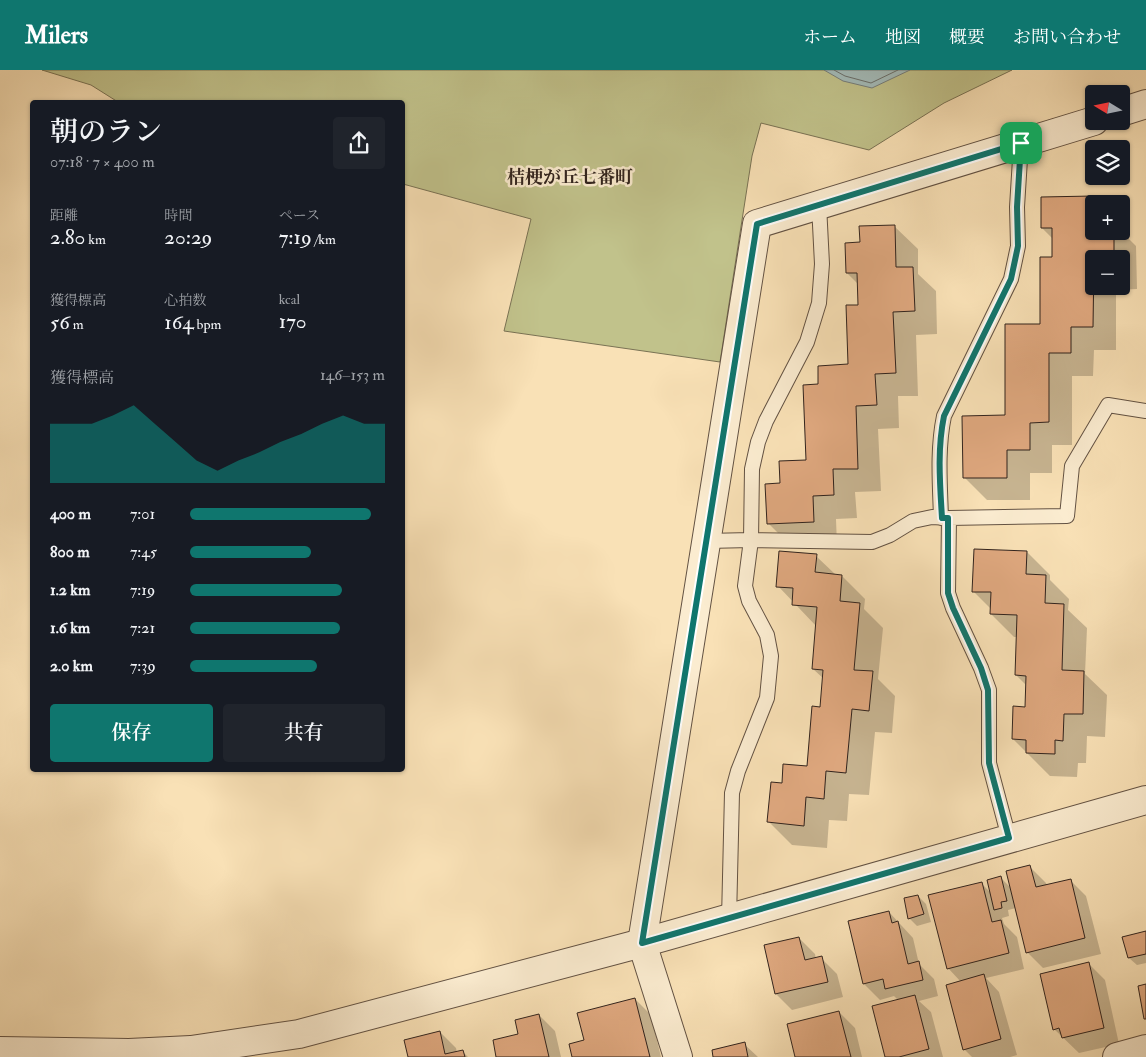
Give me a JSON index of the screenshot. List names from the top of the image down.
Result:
{
  "districts": ["桔梗が丘七番町"],
  "north": "left",
  "page": {
    "header": "Milers",
    "nav": [
      "ホーム",
      "地図",
      "概要",
      "お問い合わせ"
    ],
    "map_buttons": ["+", "−"],
    "heading": ["朝のラン", "07:18 · 7 × 400 m"],
    "stats": [
      ["距離", "2.80 km"],
      ["時間", "20:29"],
      ["ペース", "7:19 /km"],
      ["獲得標高", "56 m"],
      ["心拍数", "164 bpm"],
      ["kcal", "170"]
    ],
    "chart": ["獲得標高", "146–153 m"],
    "list": [
      {
        "name": "400 m",
        "note": "7:01"
      },
      {
        "name": "800 m",
        "note": "7:45"
      },
      {
        "name": "1.2 km",
        "note": "7:19"
      },
      {
        "name": "1.6 km",
        "note": "7:21"
      },
      {
        "name": "2.0 km",
        "note": "7:39"
      }
    ],
    "buttons": ["保存", "共有"]
  }
}
